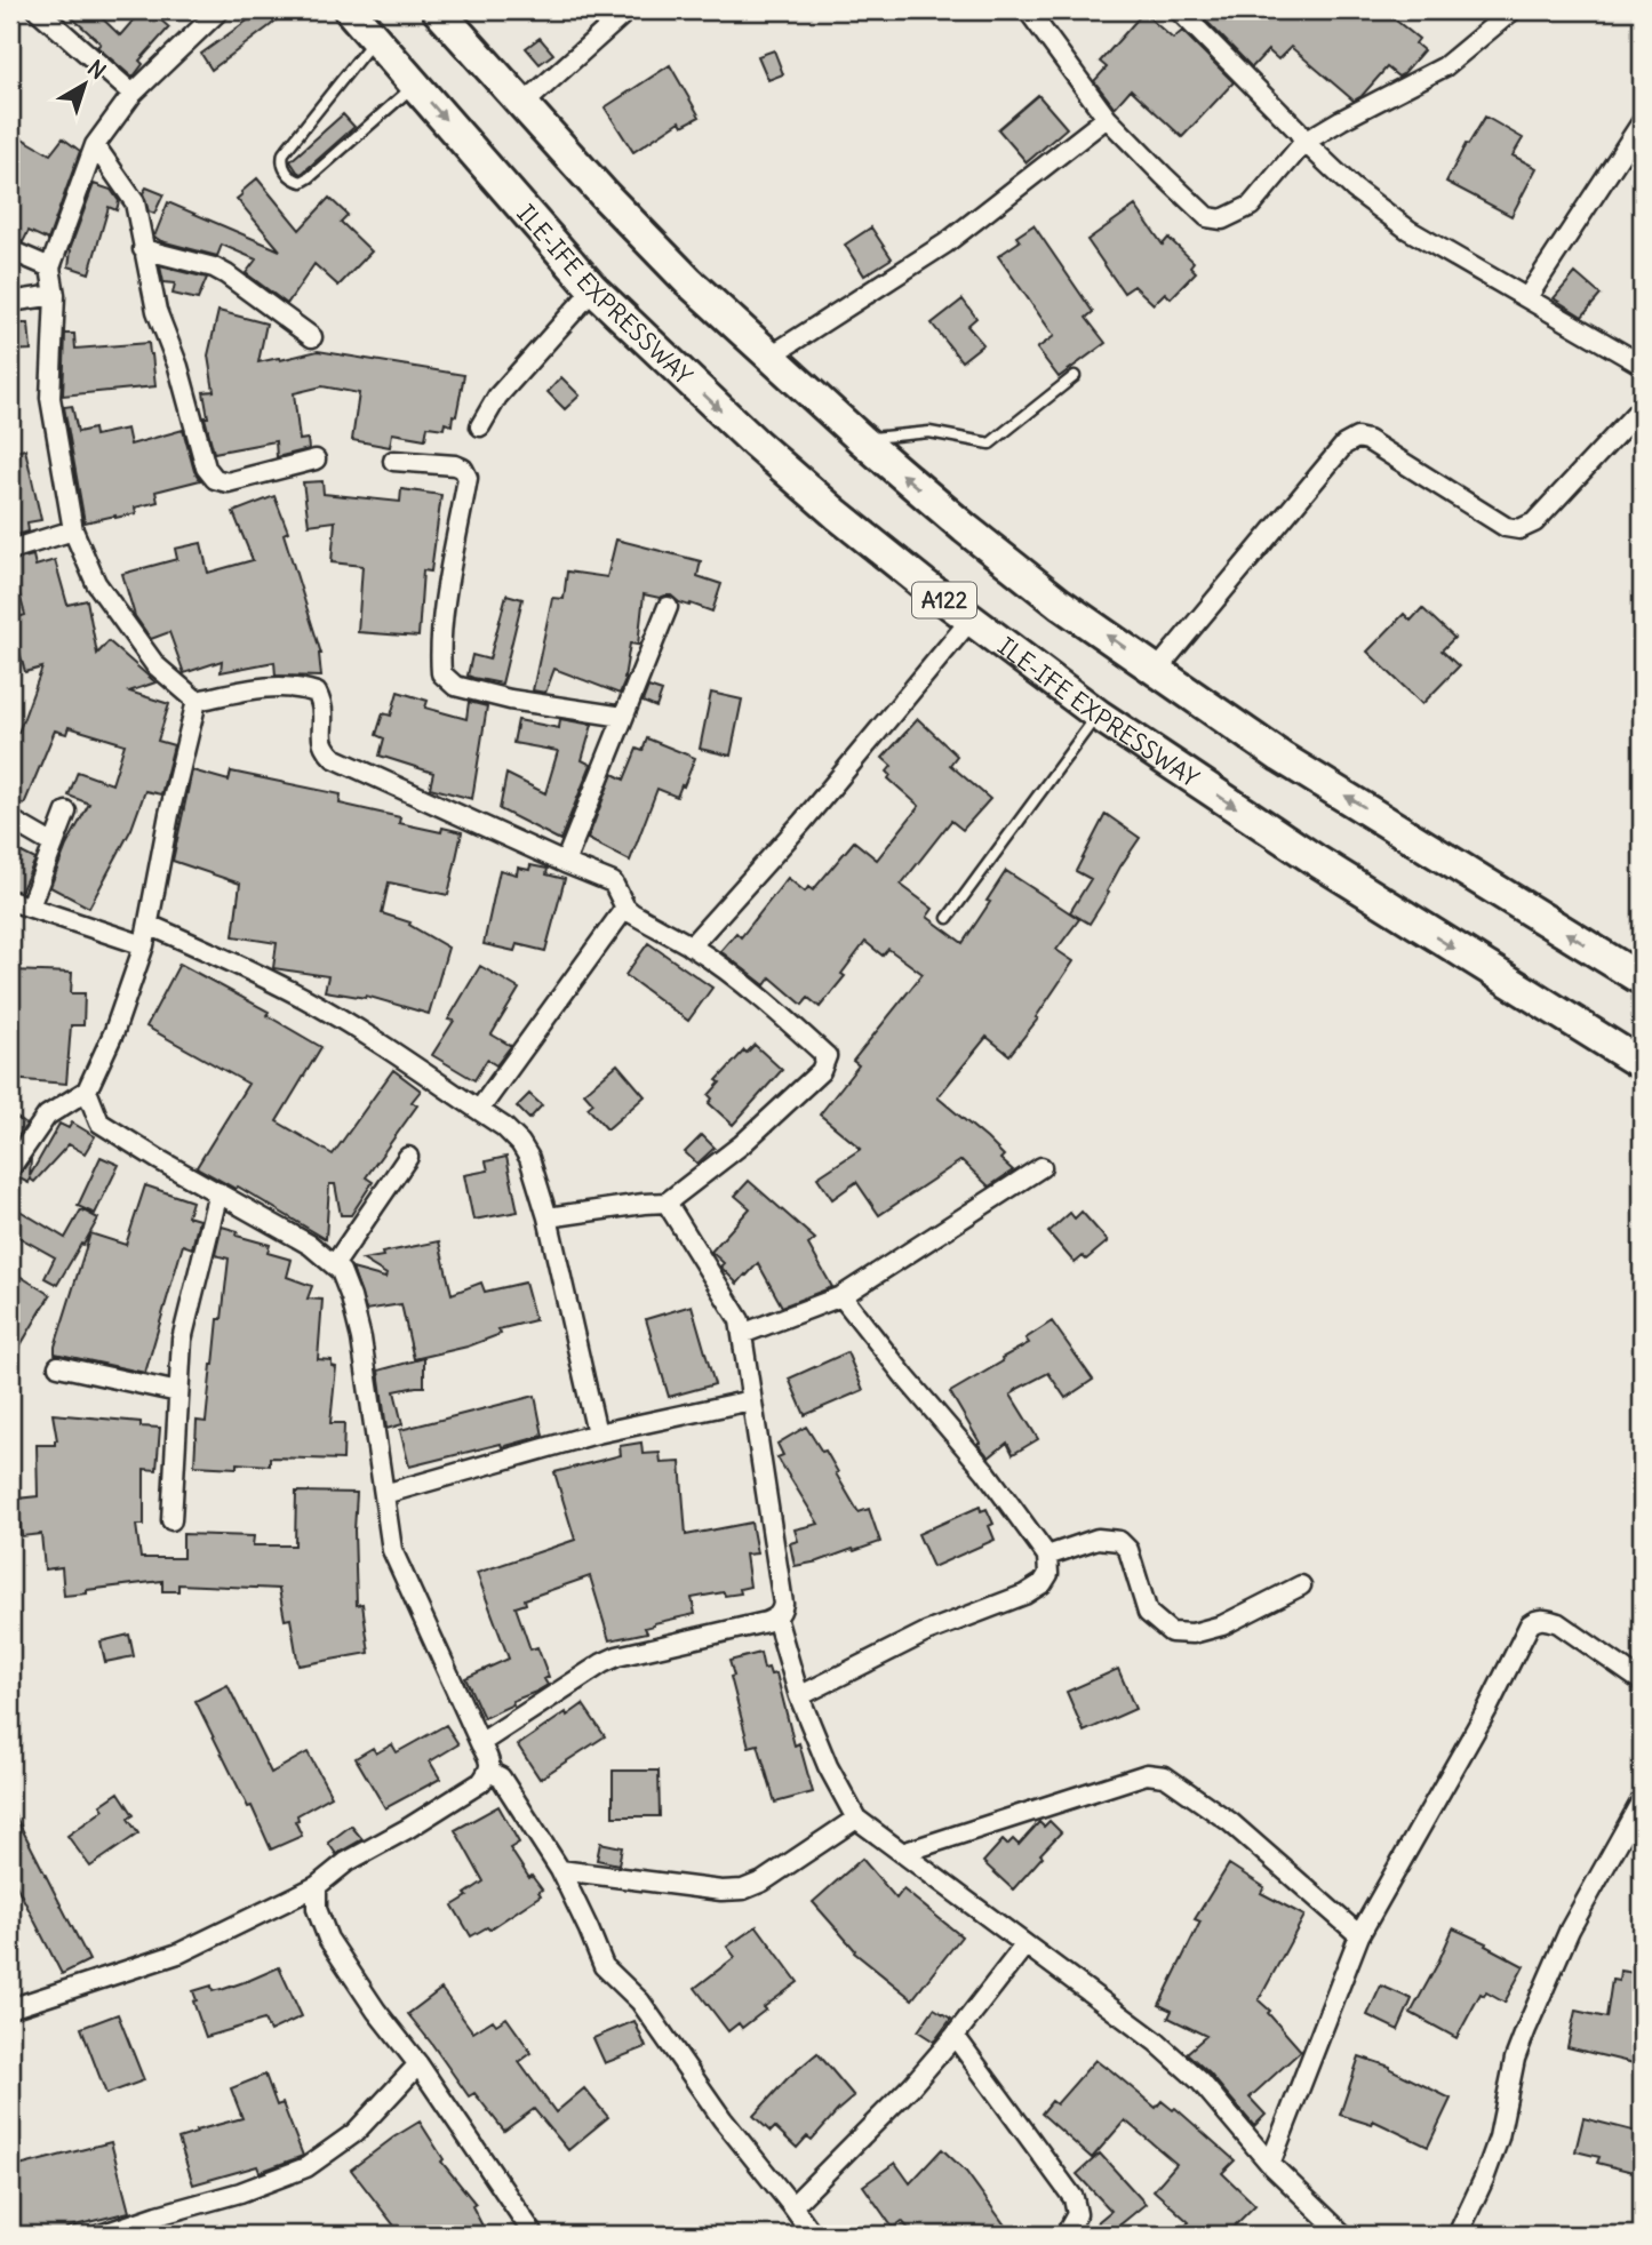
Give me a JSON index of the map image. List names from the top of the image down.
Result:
{
  "streets": {
    "highway": ["ILE-IFE EXPRESSWAY", "A122"]
  },
  "north": "top right"
}
